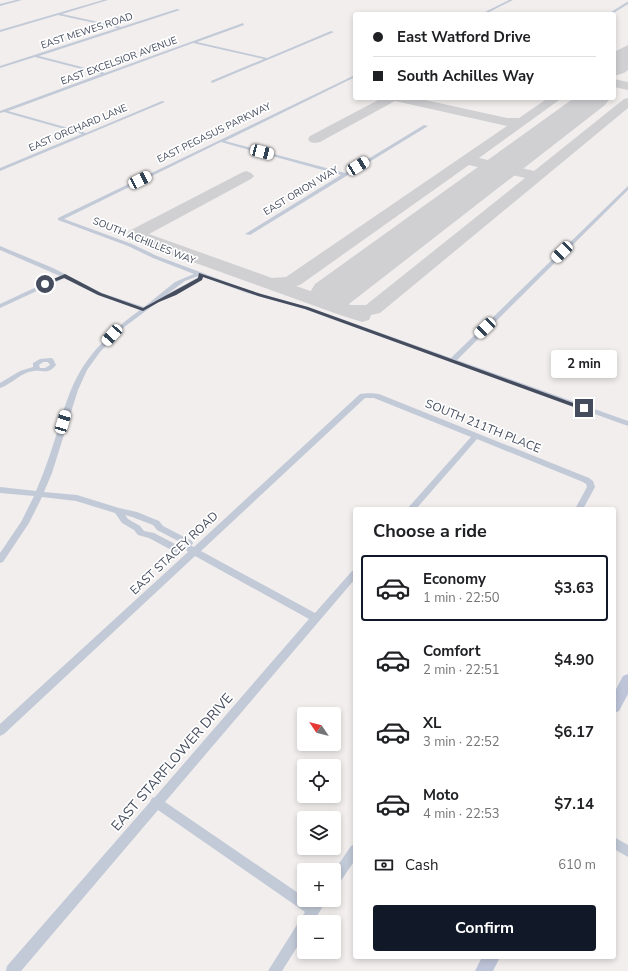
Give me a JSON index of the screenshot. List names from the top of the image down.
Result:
{
  "streets": {
    "street": [
      "EAST MEWES ROAD",
      "EAST EXCELSIOR AVENUE",
      "EAST ORCHARD LANE",
      "EAST PEGASUS PARKWAY",
      "EAST ORION WAY",
      "SOUTH ACHILLES WAY",
      "SOUTH 211TH PLACE",
      "EAST STACEY ROAD",
      "EAST STARFLOWER DRIVE"
    ]
  },
  "crossings": [
    ["EAST PEGASUS PARKWAY", "SOUTH ACHILLES WAY"],
    ["SOUTH 211TH PLACE", "EAST STACEY ROAD"]
  ],
  "north": "top left",
  "page": {
    "banner": ["East Watford Drive", "South Achilles Way"],
    "bubble": "2 min",
    "heading": "Choose a ride",
    "list": [
      {
        "name": "Economy",
        "note": "1 min · 22:50",
        "value": "$3.63"
      },
      {
        "name": "Comfort",
        "note": "2 min · 22:51",
        "value": "$4.90"
      },
      {
        "name": "XL",
        "note": "3 min · 22:52",
        "value": "$6.17"
      },
      {
        "name": "Moto",
        "note": "4 min · 22:53",
        "value": "$7.14"
      }
    ],
    "map_buttons": ["+", "−"],
    "pay": ["Cash", "610 m"],
    "buttons": "Confirm"
  }
}
